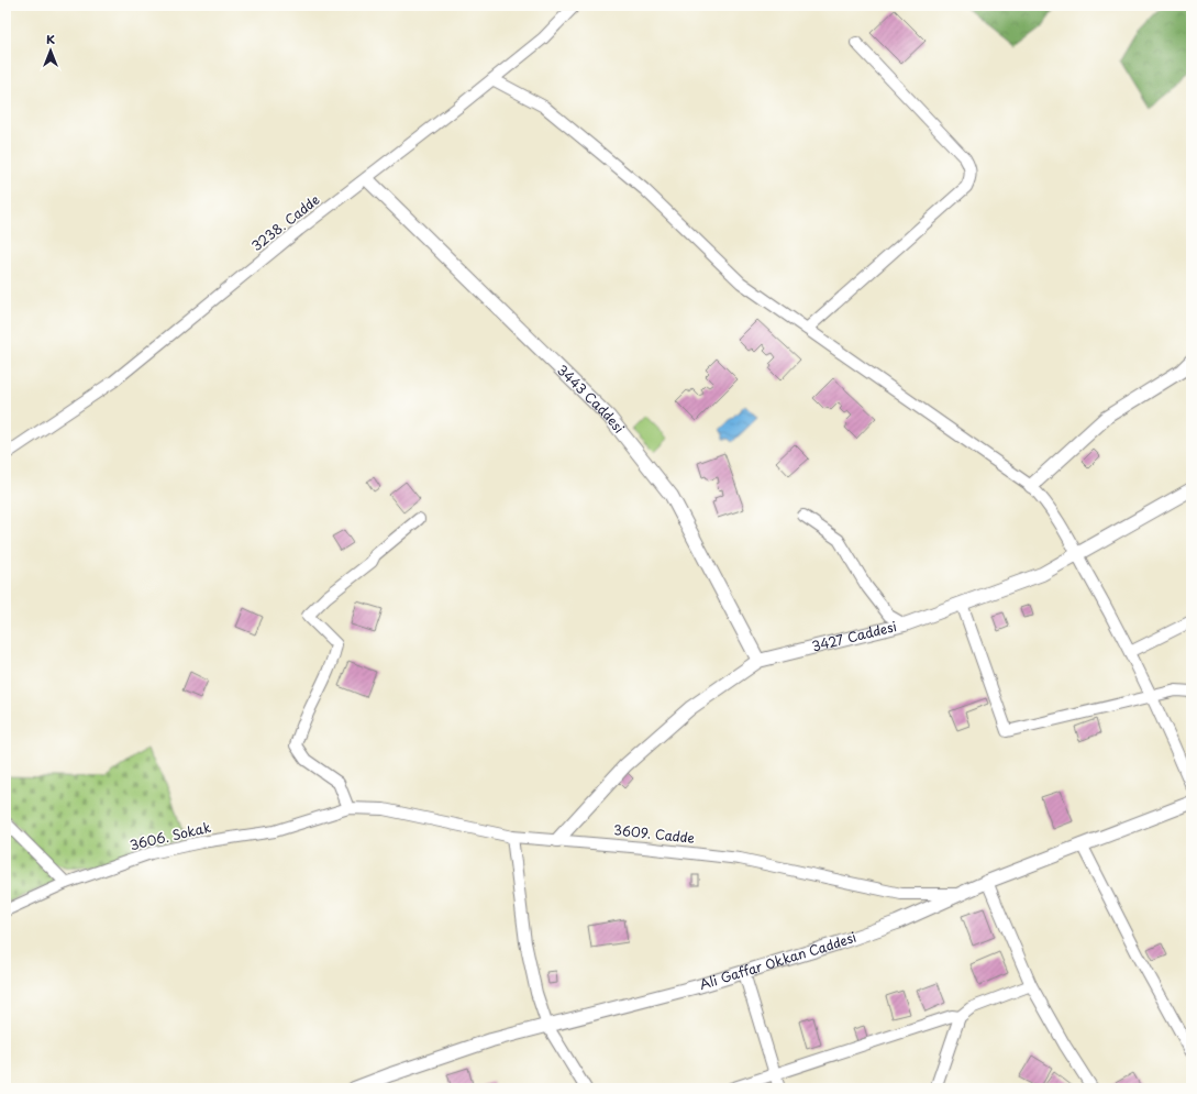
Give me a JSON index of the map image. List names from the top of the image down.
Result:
{
  "streets": {
    "street": [
      "3238. Cadde",
      "3443 Caddesi",
      "3427 Caddesi",
      "3609. Cadde",
      "3606. Sokak",
      "Ali Gaffar Okkan Caddesi"
    ]
  },
  "crossings": [
    ["3238. Cadde", "3443 Caddesi"],
    ["3443 Caddesi", "3427 Caddesi"],
    ["3427 Caddesi", "3609. Cadde"],
    ["3609. Cadde", "3606. Sokak"],
    ["3609. Cadde", "Ali Gaffar Okkan Caddesi"]
  ],
  "north": "top"
}
